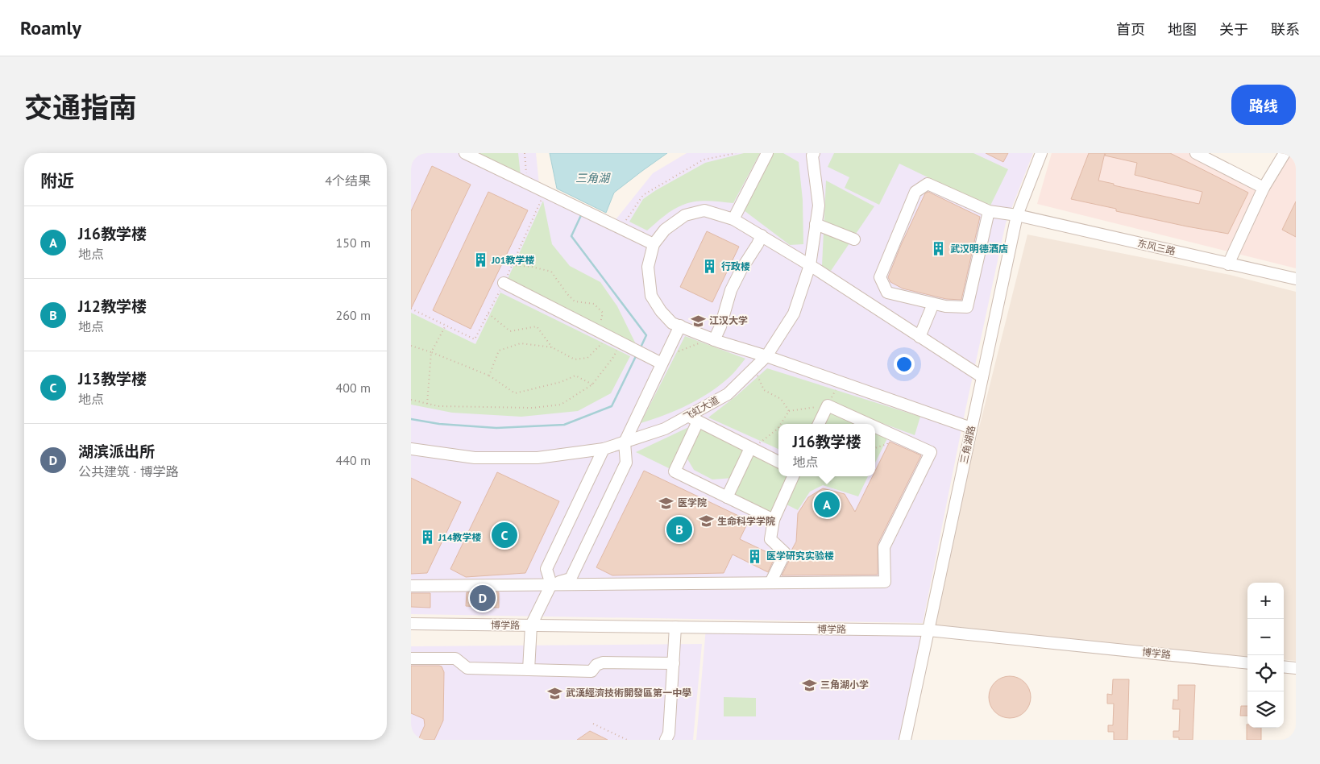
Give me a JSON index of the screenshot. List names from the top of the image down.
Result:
{
  "streets": {
    "street": [
      "东风三路",
      "飞虹大道",
      "三角湖路",
      "博学路"
    ]
  },
  "crossings": [
    ["东风三路", "三角湖路"],
    ["三角湖路", "博学路"]
  ],
  "water": ["三角湖"],
  "places": {
    "building": [
      "武汉明德酒店",
      "J01教学楼",
      "行政楼",
      "J14教学楼",
      "医学研究实验楼"
    ],
    "school or university": [
      "江汉大学",
      "医学院",
      "生命科学学院",
      "三角湖小学",
      "武漢經濟技術開發區第一中學"
    ]
  },
  "page": {
    "header": "Roamly",
    "nav": [
      "首页",
      "地图",
      "关于",
      "联系"
    ],
    "title": "交通指南",
    "buttons": "路线",
    "heading": ["附近", "4个结果"],
    "list": [
      {
        "mark": "A",
        "name": "J16教学楼",
        "note": "地点",
        "value": "150 m"
      },
      {
        "mark": "B",
        "name": "J12教学楼",
        "note": "地点",
        "value": "260 m"
      },
      {
        "mark": "C",
        "name": "J13教学楼",
        "note": "地点",
        "value": "400 m"
      },
      {
        "mark": "D",
        "name": "湖滨派出所",
        "note": "公共建筑 · 博学路",
        "value": "440 m"
      }
    ],
    "popup": ["J16教学楼", "地点"],
    "pins": [
      "A",
      "B",
      "C",
      "D"
    ],
    "map_buttons": ["+", "−"]
  }
}
